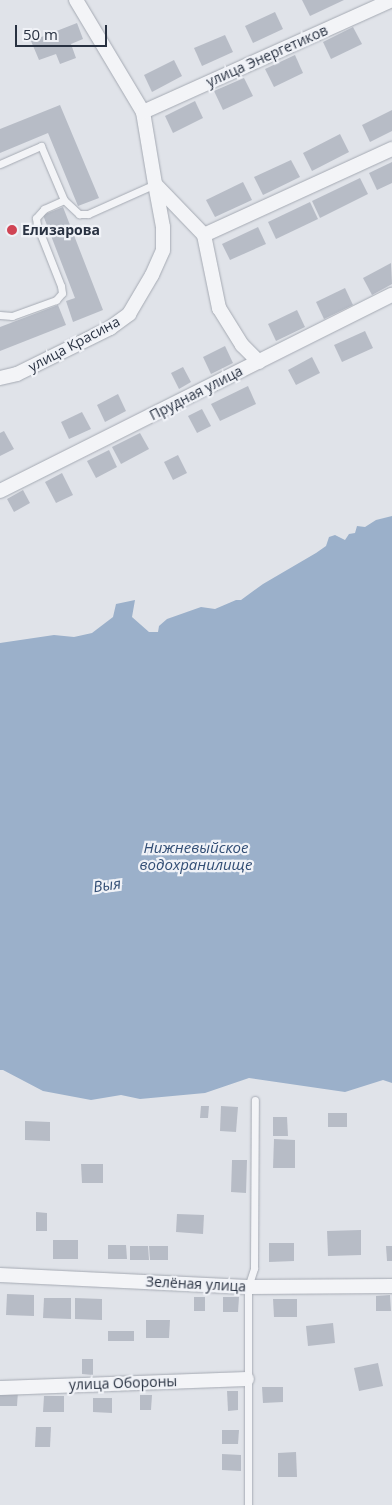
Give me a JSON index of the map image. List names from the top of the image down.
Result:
{
  "streets": {
    "street": [
      "улица Энергетиков",
      "улица Красина",
      "Прудная улица",
      "Зелёная улица",
      "улица Обороны"
    ]
  },
  "crossings": [
    ["улица Энергетиков", "улица Красина"]
  ],
  "water": ["Нижневыйское водохранилище", "Выя"],
  "places": ["Елизарова"],
  "scale_bar": "50 m"
}
